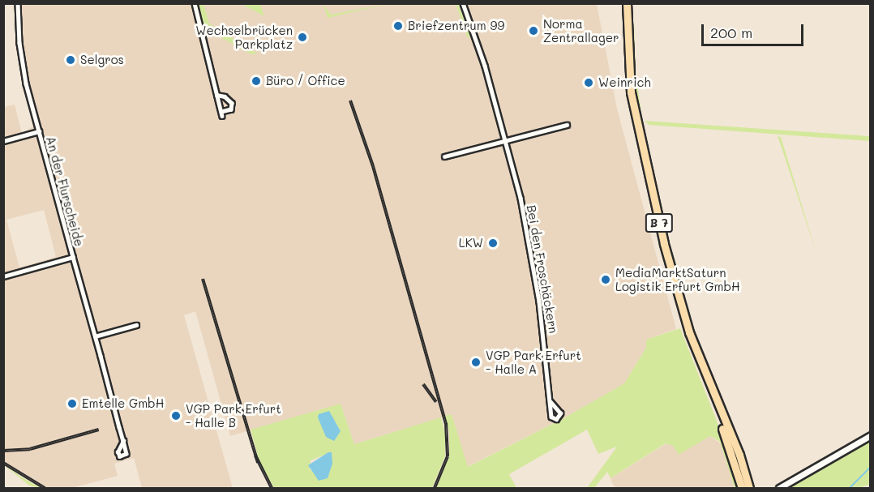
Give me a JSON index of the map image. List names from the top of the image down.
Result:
{
  "streets": {
    "highway": ["B 7"],
    "street": ["An der Flurscheide", "Bei den Froschäckern"]
  },
  "places": [
    "Briefzentrum 99",
    "Norma Zentrallager",
    "Wechselbrücken Parkplatz",
    "Selgros",
    "Büro / Office",
    "Weinrich",
    "LKW",
    "MediaMarktSaturn Logistik Erfurt GmbH",
    "VGP Park Erfurt - Halle A",
    "Emtelle GmbH",
    "VGP Park Erfurt - Halle B"
  ],
  "scale_bar": "200 m"
}
